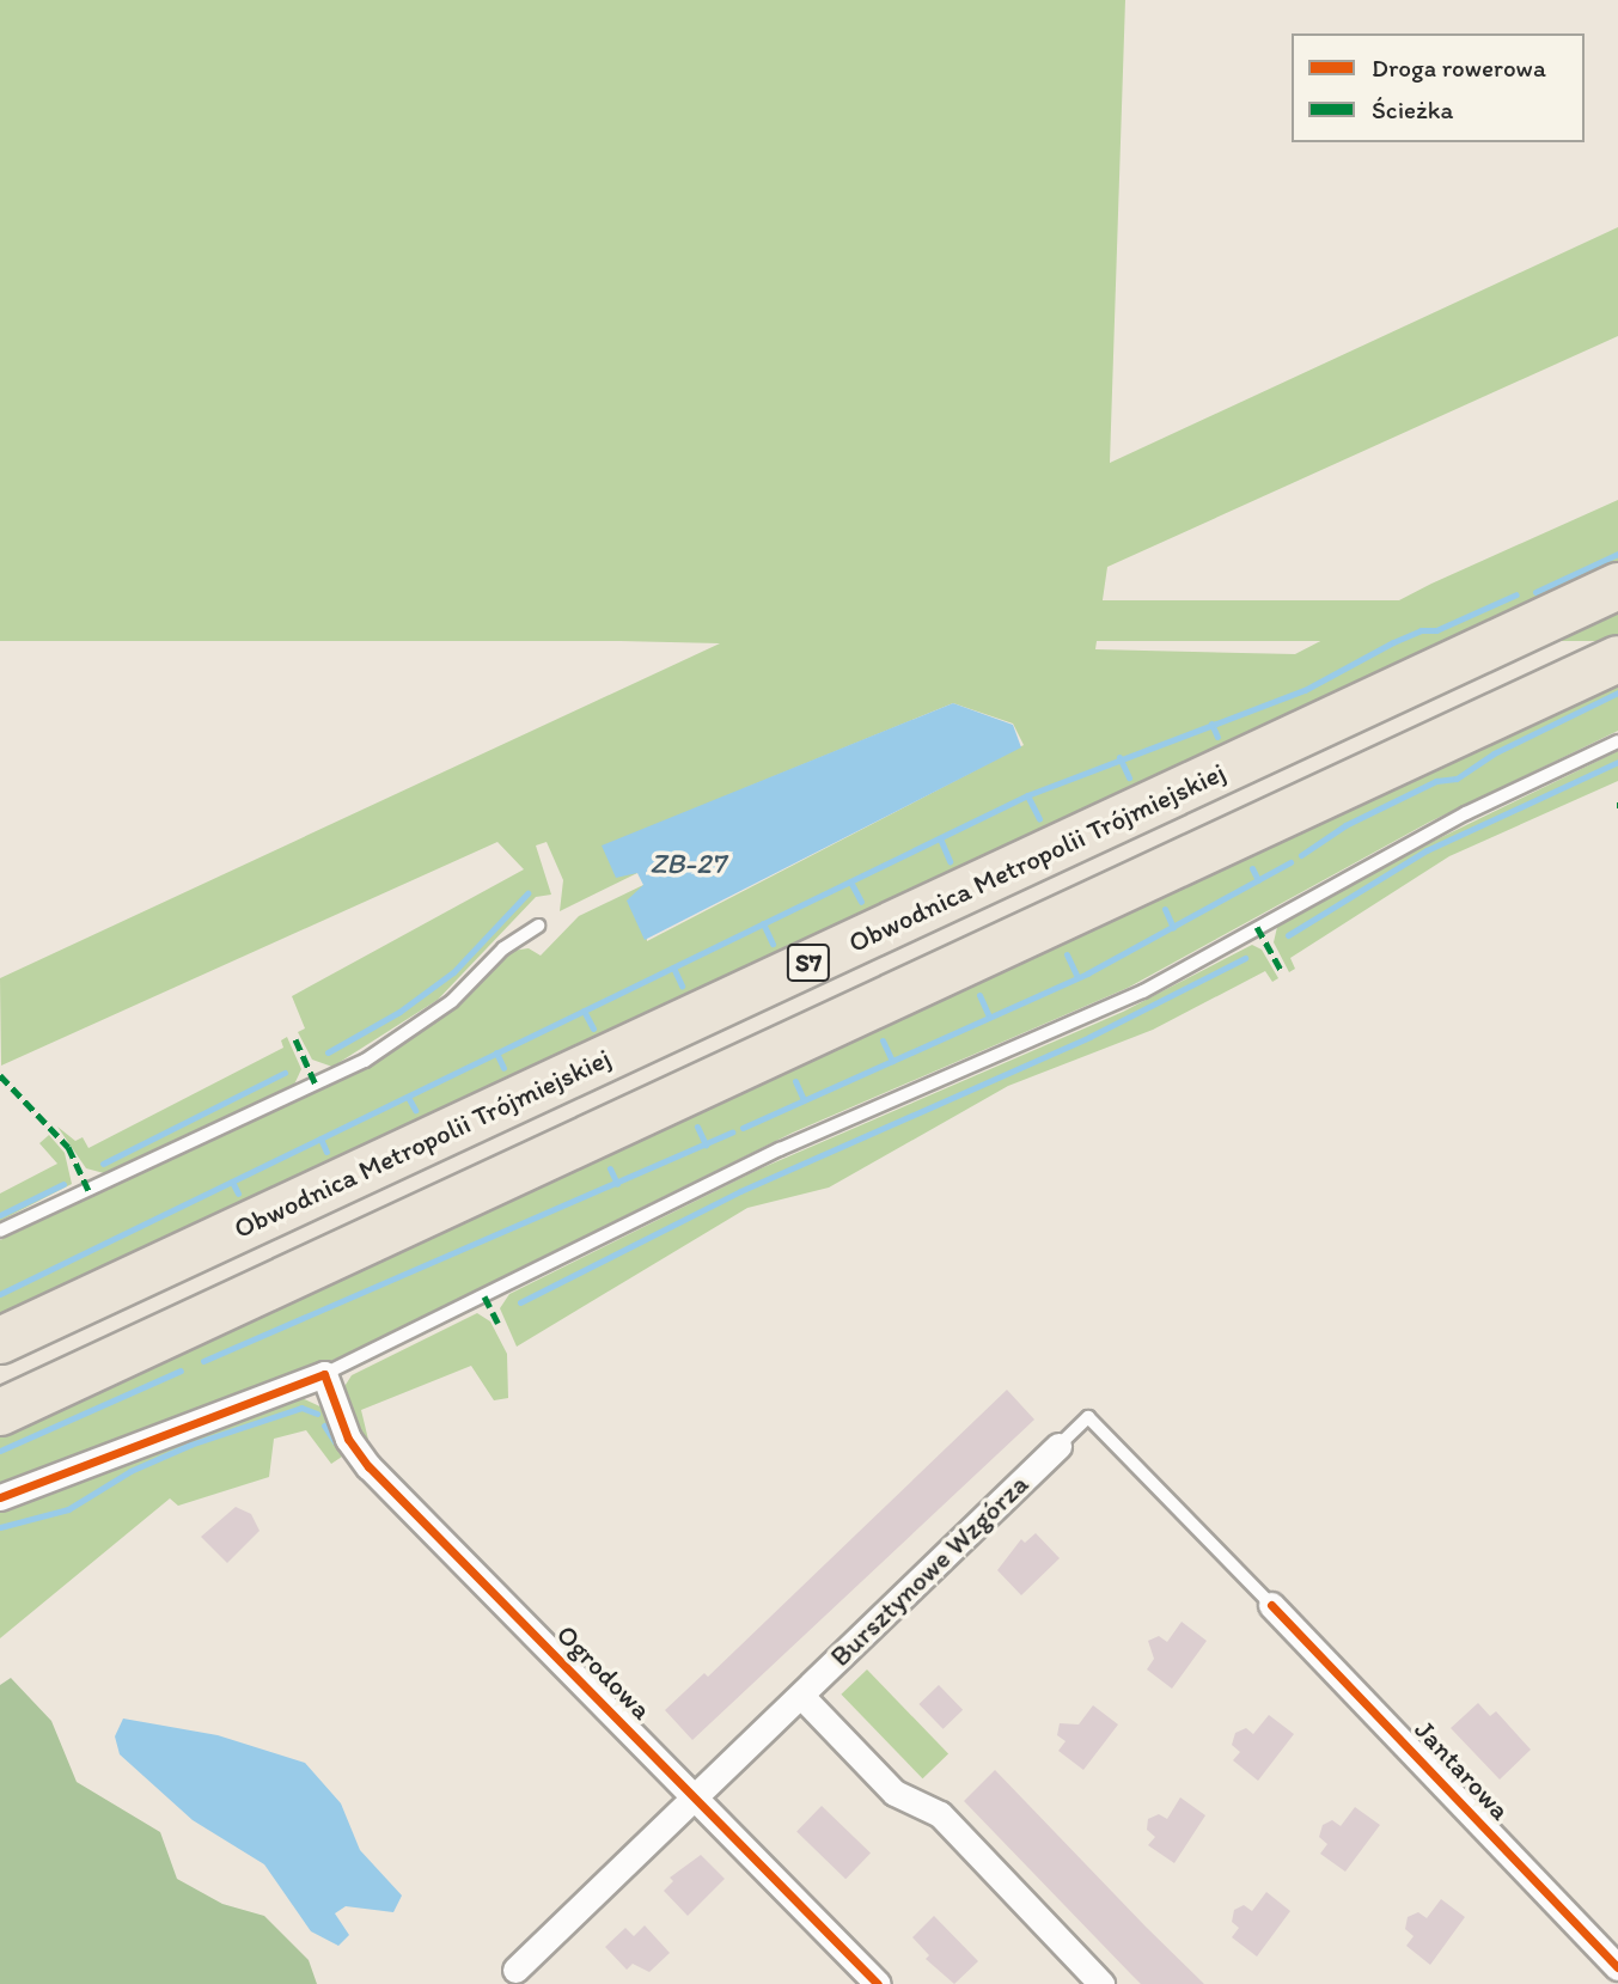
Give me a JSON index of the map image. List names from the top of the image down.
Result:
{
  "streets": {
    "highway": ["Obwodnica Metropolii Trójmiejskiej", "S7"],
    "street": ["Bursztynowe Wzgórza", "Ogrodowa", "Jantarowa"]
  },
  "crossings": [
    ["Bursztynowe Wzgórza", "Ogrodowa"]
  ],
  "water": ["ZB-27"],
  "legend": ["Droga rowerowa", "Ścieżka"]
}
